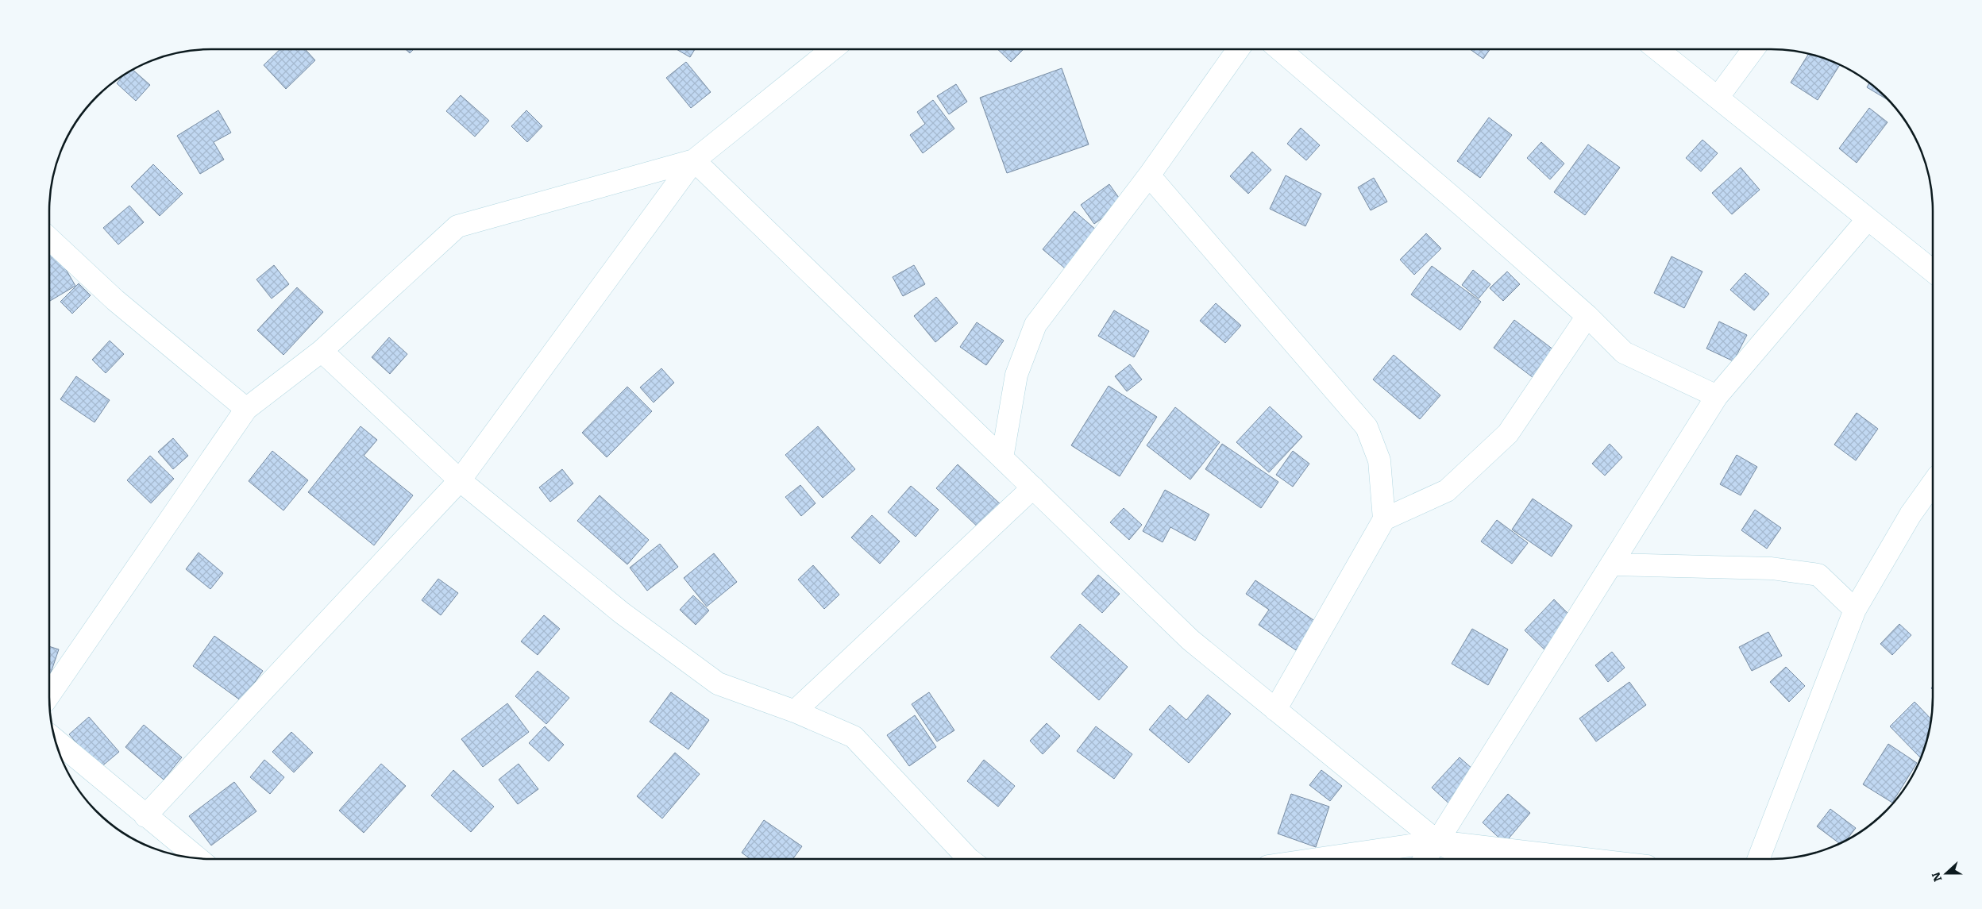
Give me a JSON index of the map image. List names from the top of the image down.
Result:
{
  "north": "left"
}
